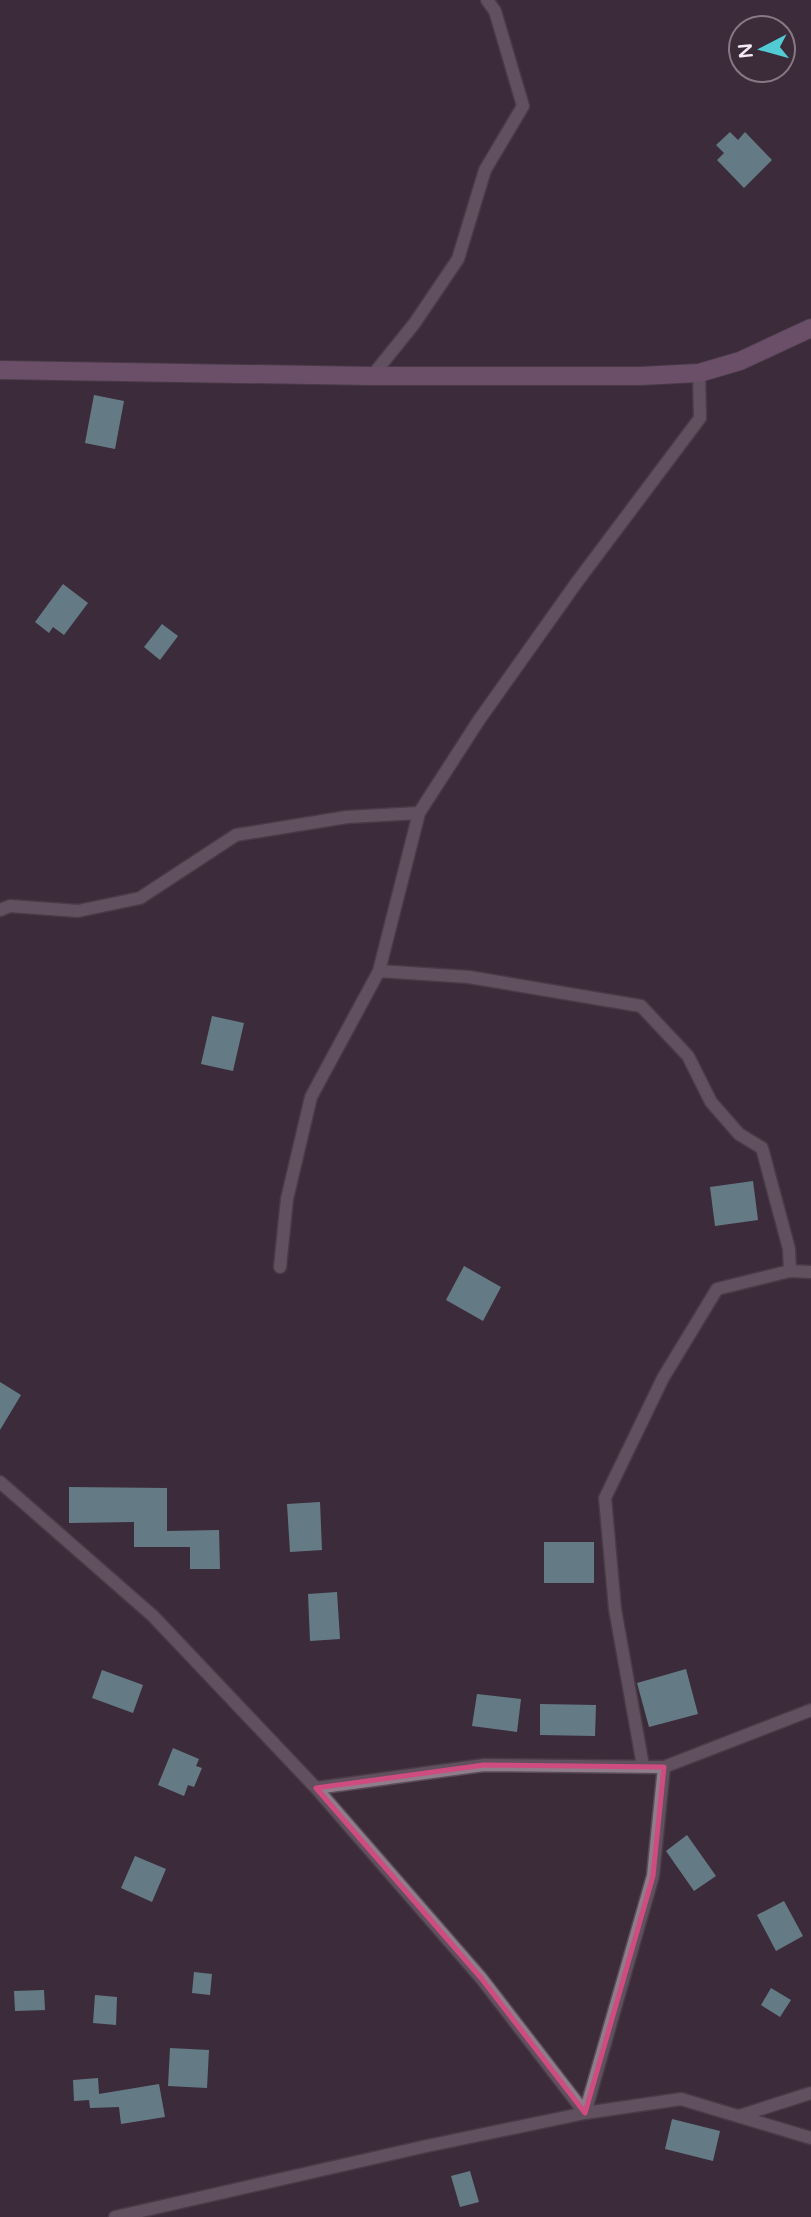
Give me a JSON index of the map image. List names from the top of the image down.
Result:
{
  "north": "left"
}
